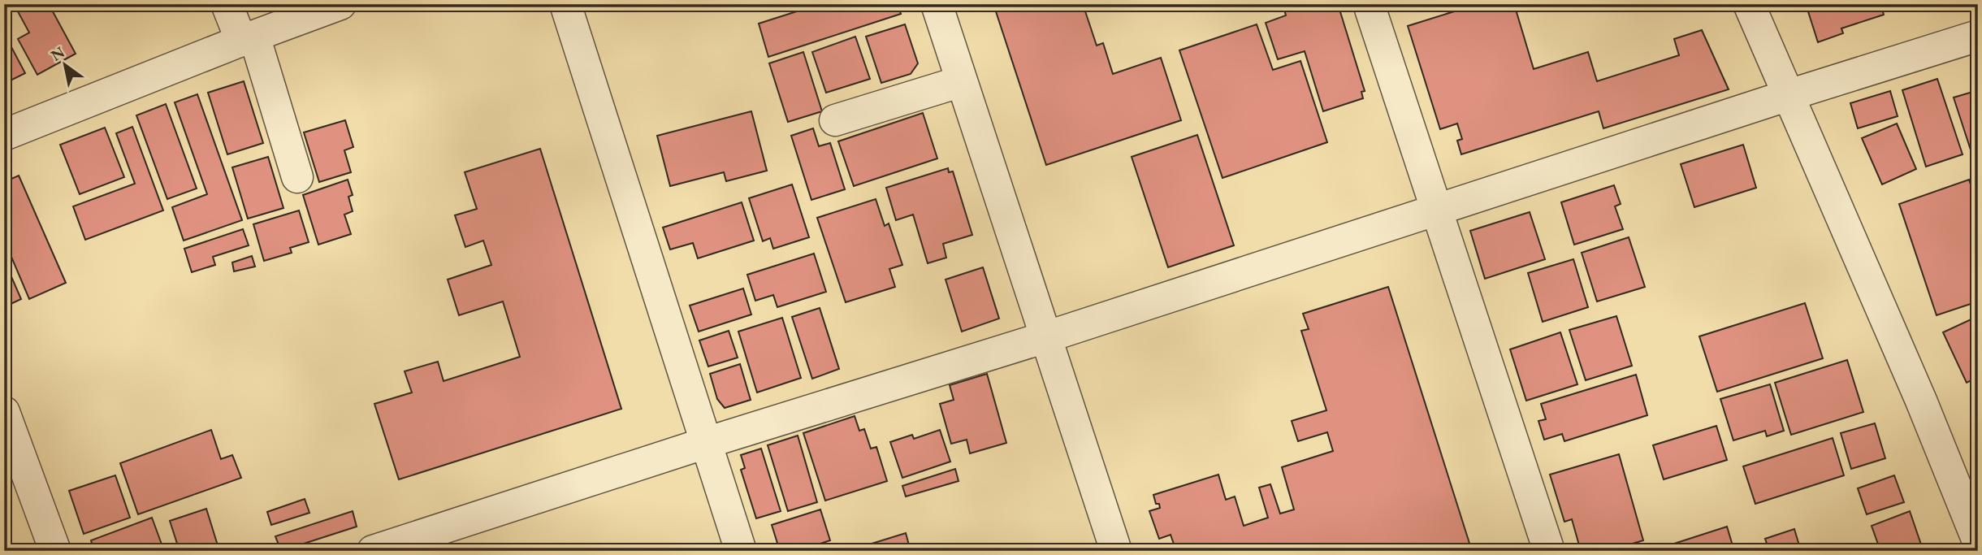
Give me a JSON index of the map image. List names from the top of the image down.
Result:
{
  "north": "top left"
}
